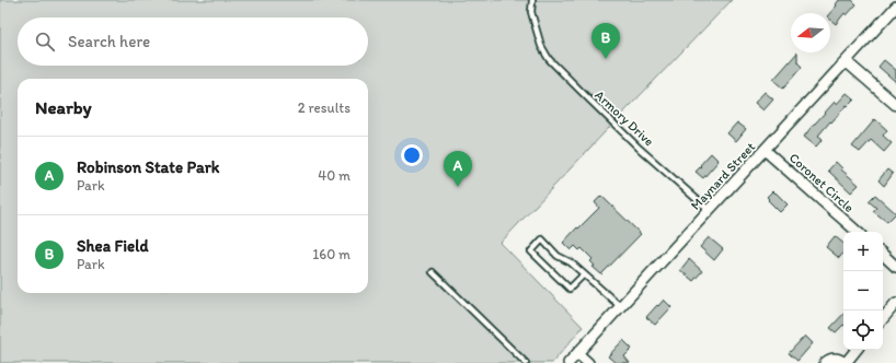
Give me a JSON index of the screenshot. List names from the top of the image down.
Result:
{
  "streets": {
    "street": ["Maynard Street", "Coronet Circle"],
    "lane": ["Armory Drive"]
  },
  "crossings": [
    ["Armory Drive", "Maynard Street"],
    ["Maynard Street", "Coronet Circle"]
  ],
  "north": "left",
  "page": {
    "search": "Search here",
    "pins": ["B", "A"],
    "heading": ["Nearby", "2 results"],
    "list": [
      {
        "mark": "A",
        "name": "Robinson State Park",
        "note": "Park",
        "value": "40 m"
      },
      {
        "mark": "B",
        "name": "Shea Field",
        "note": "Park",
        "value": "160 m"
      }
    ],
    "map_buttons": ["+", "−"]
  }
}
